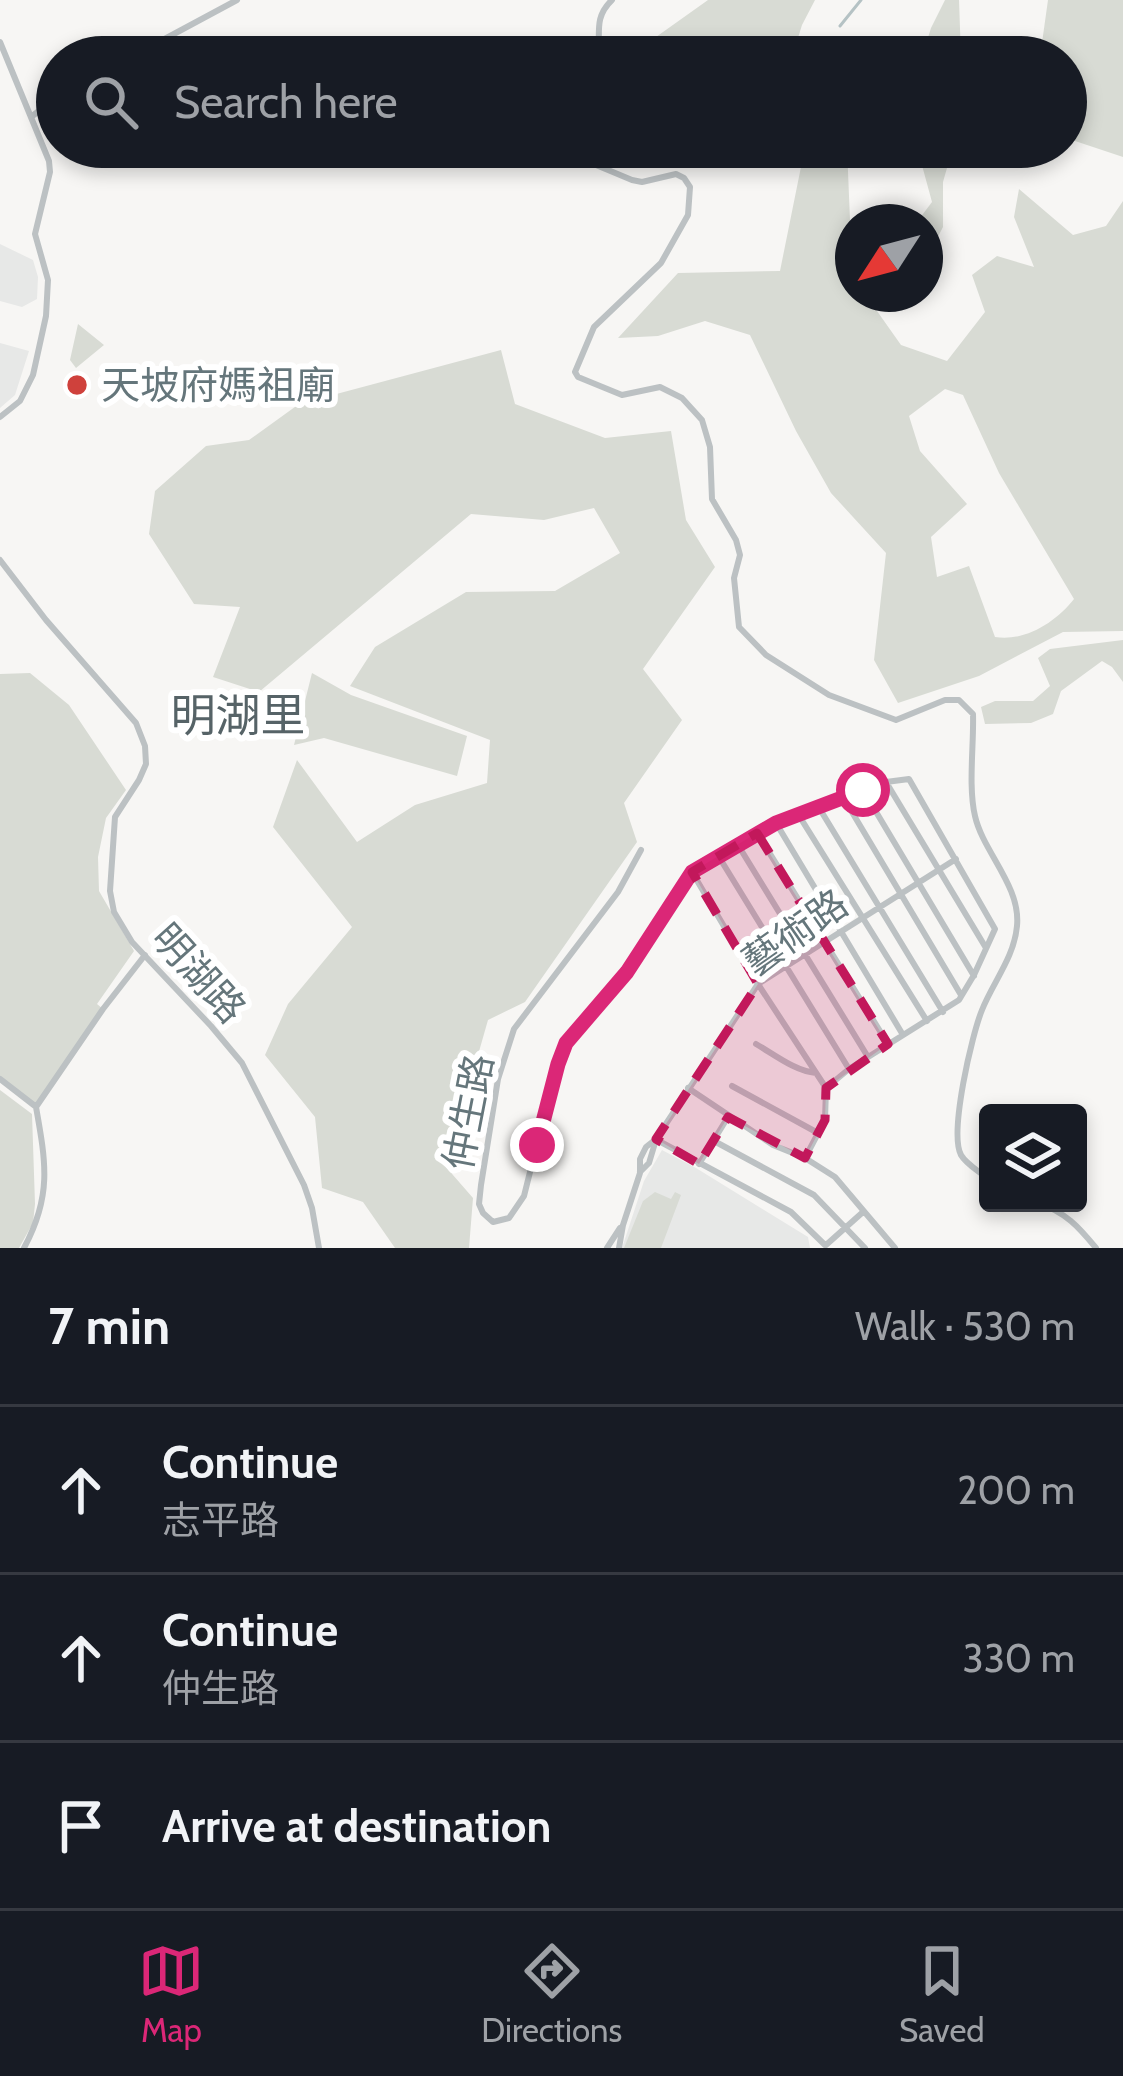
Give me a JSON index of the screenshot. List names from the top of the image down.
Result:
{
  "streets": {
    "street": ["藝術路", "明湖路", "仲生路"]
  },
  "districts": ["明湖里"],
  "places": ["天坡府媽祖廟"],
  "north": "bottom left",
  "page": {
    "search": "Search here",
    "heading": ["7 min", "Walk · 530 m"],
    "list": [
      ["Continue", "志平路", "200 m"],
      ["Continue", "仲生路", "330 m"],
      "Arrive at destination"
    ],
    "nav": ["Map", "Directions", "Saved"]
  }
}
